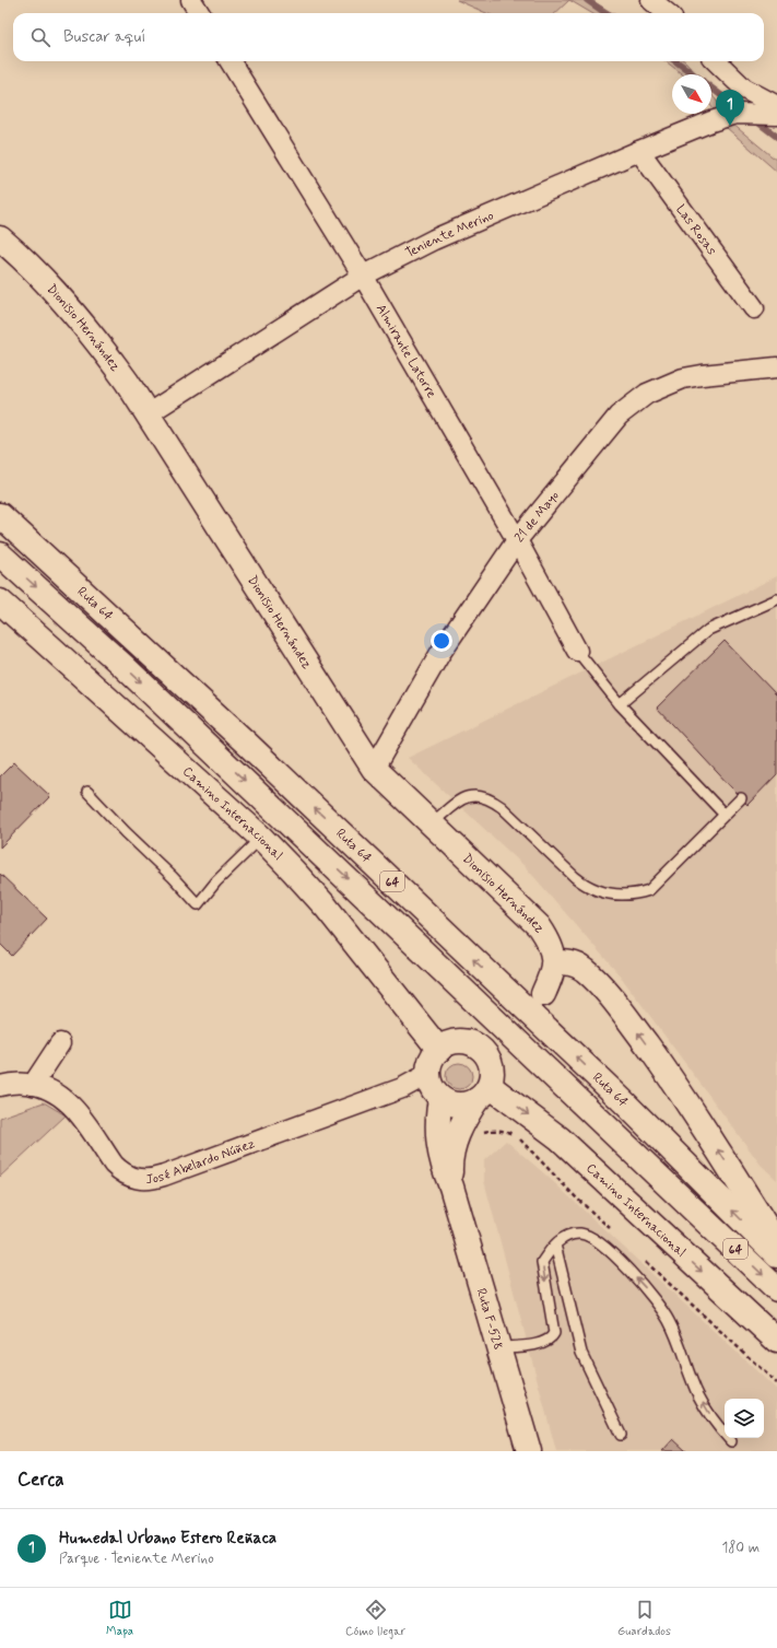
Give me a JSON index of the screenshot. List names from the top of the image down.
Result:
{
  "streets": {
    "main road": [
      "Dionisio Hernández",
      "Ruta 64",
      "Camino Internacional",
      "64",
      "Ruta F-528"
    ],
    "street": [
      "Las Rosas",
      "Teniente Merino",
      "Almirante Latorre",
      "21 de Mayo",
      "José Abelardo Núñez"
    ]
  },
  "crossings": [
    ["Las Rosas", "Teniente Merino"],
    ["Teniente Merino", "Dionisio Hernández"],
    ["Teniente Merino", "Almirante Latorre"],
    ["Dionisio Hernández", "21 de Mayo"],
    ["Almirante Latorre", "21 de Mayo"],
    ["Camino Internacional", "José Abelardo Núñez"],
    ["Camino Internacional", "Ruta F-528"],
    ["José Abelardo Núñez", "Ruta F-528"]
  ],
  "north": "bottom right",
  "page": {
    "search": "Buscar aquí",
    "pins": "1",
    "heading": "Cerca",
    "list": [
      {
        "mark": "1",
        "name": "Humedal Urbano Estero Reñaca",
        "note": "Parque · Teniente Merino",
        "value": "180 m"
      }
    ],
    "nav": ["Mapa", "Cómo llegar", "Guardados"]
  }
}
